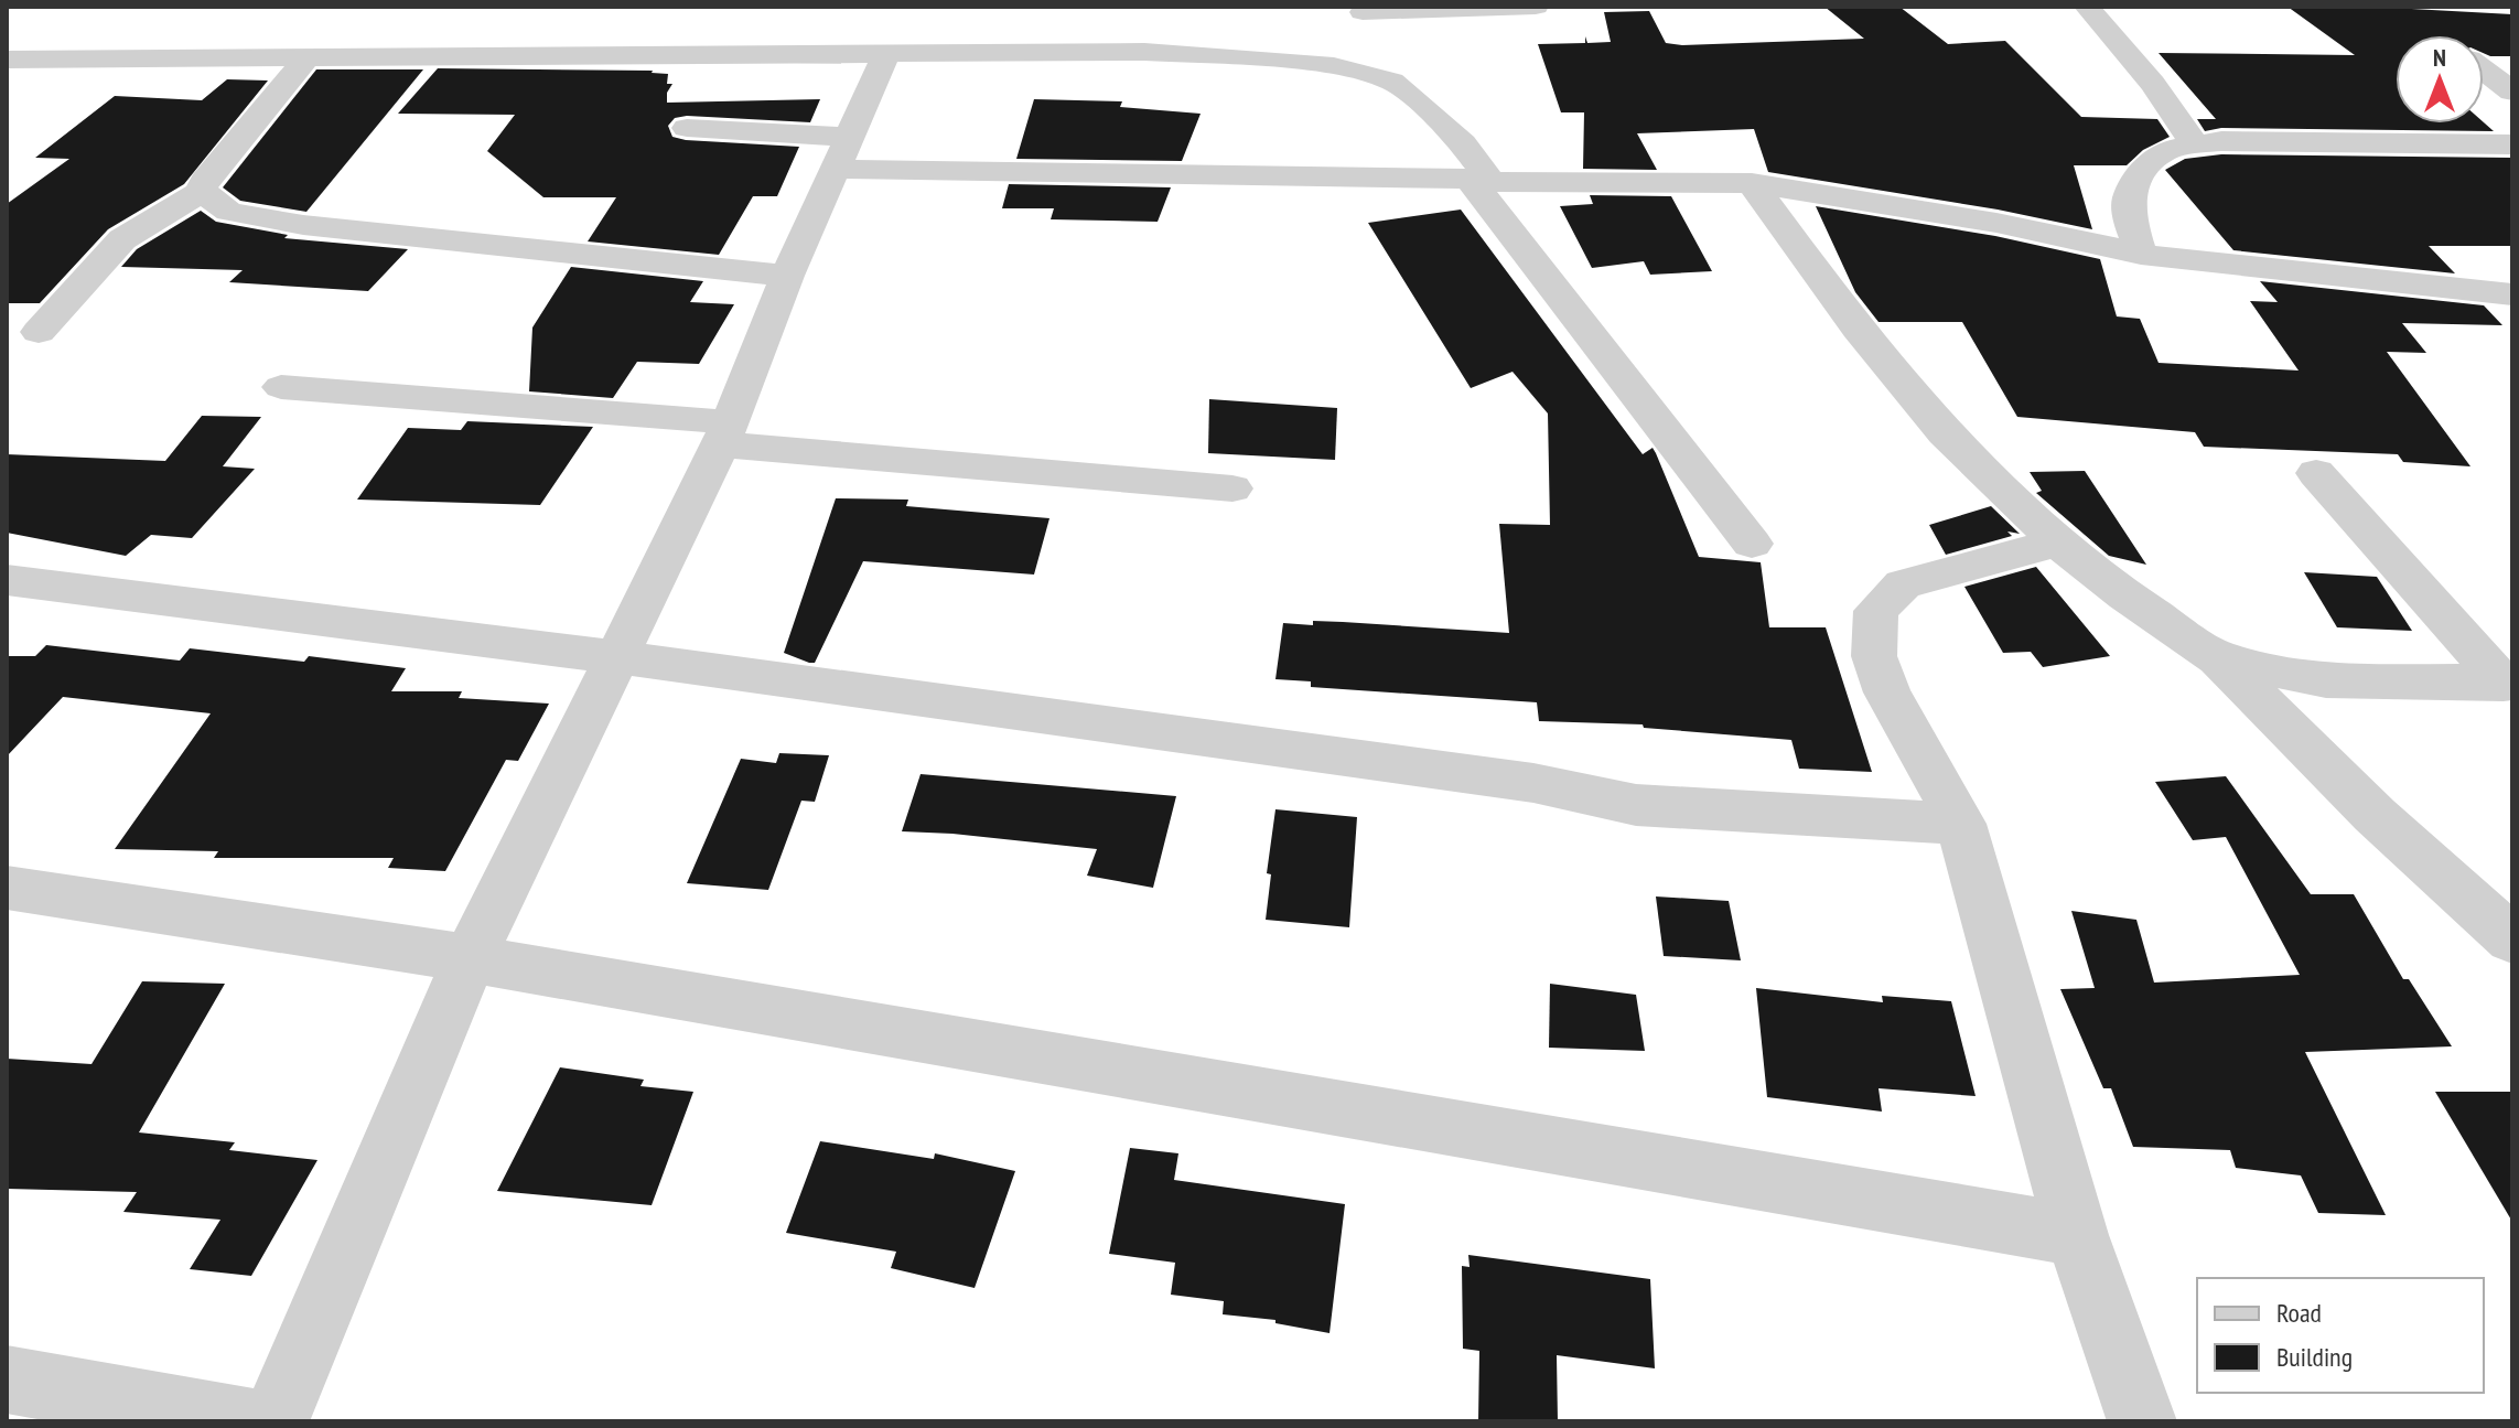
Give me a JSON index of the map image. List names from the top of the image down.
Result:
{
  "legend": ["Road", "Building"],
  "north": "top"
}
